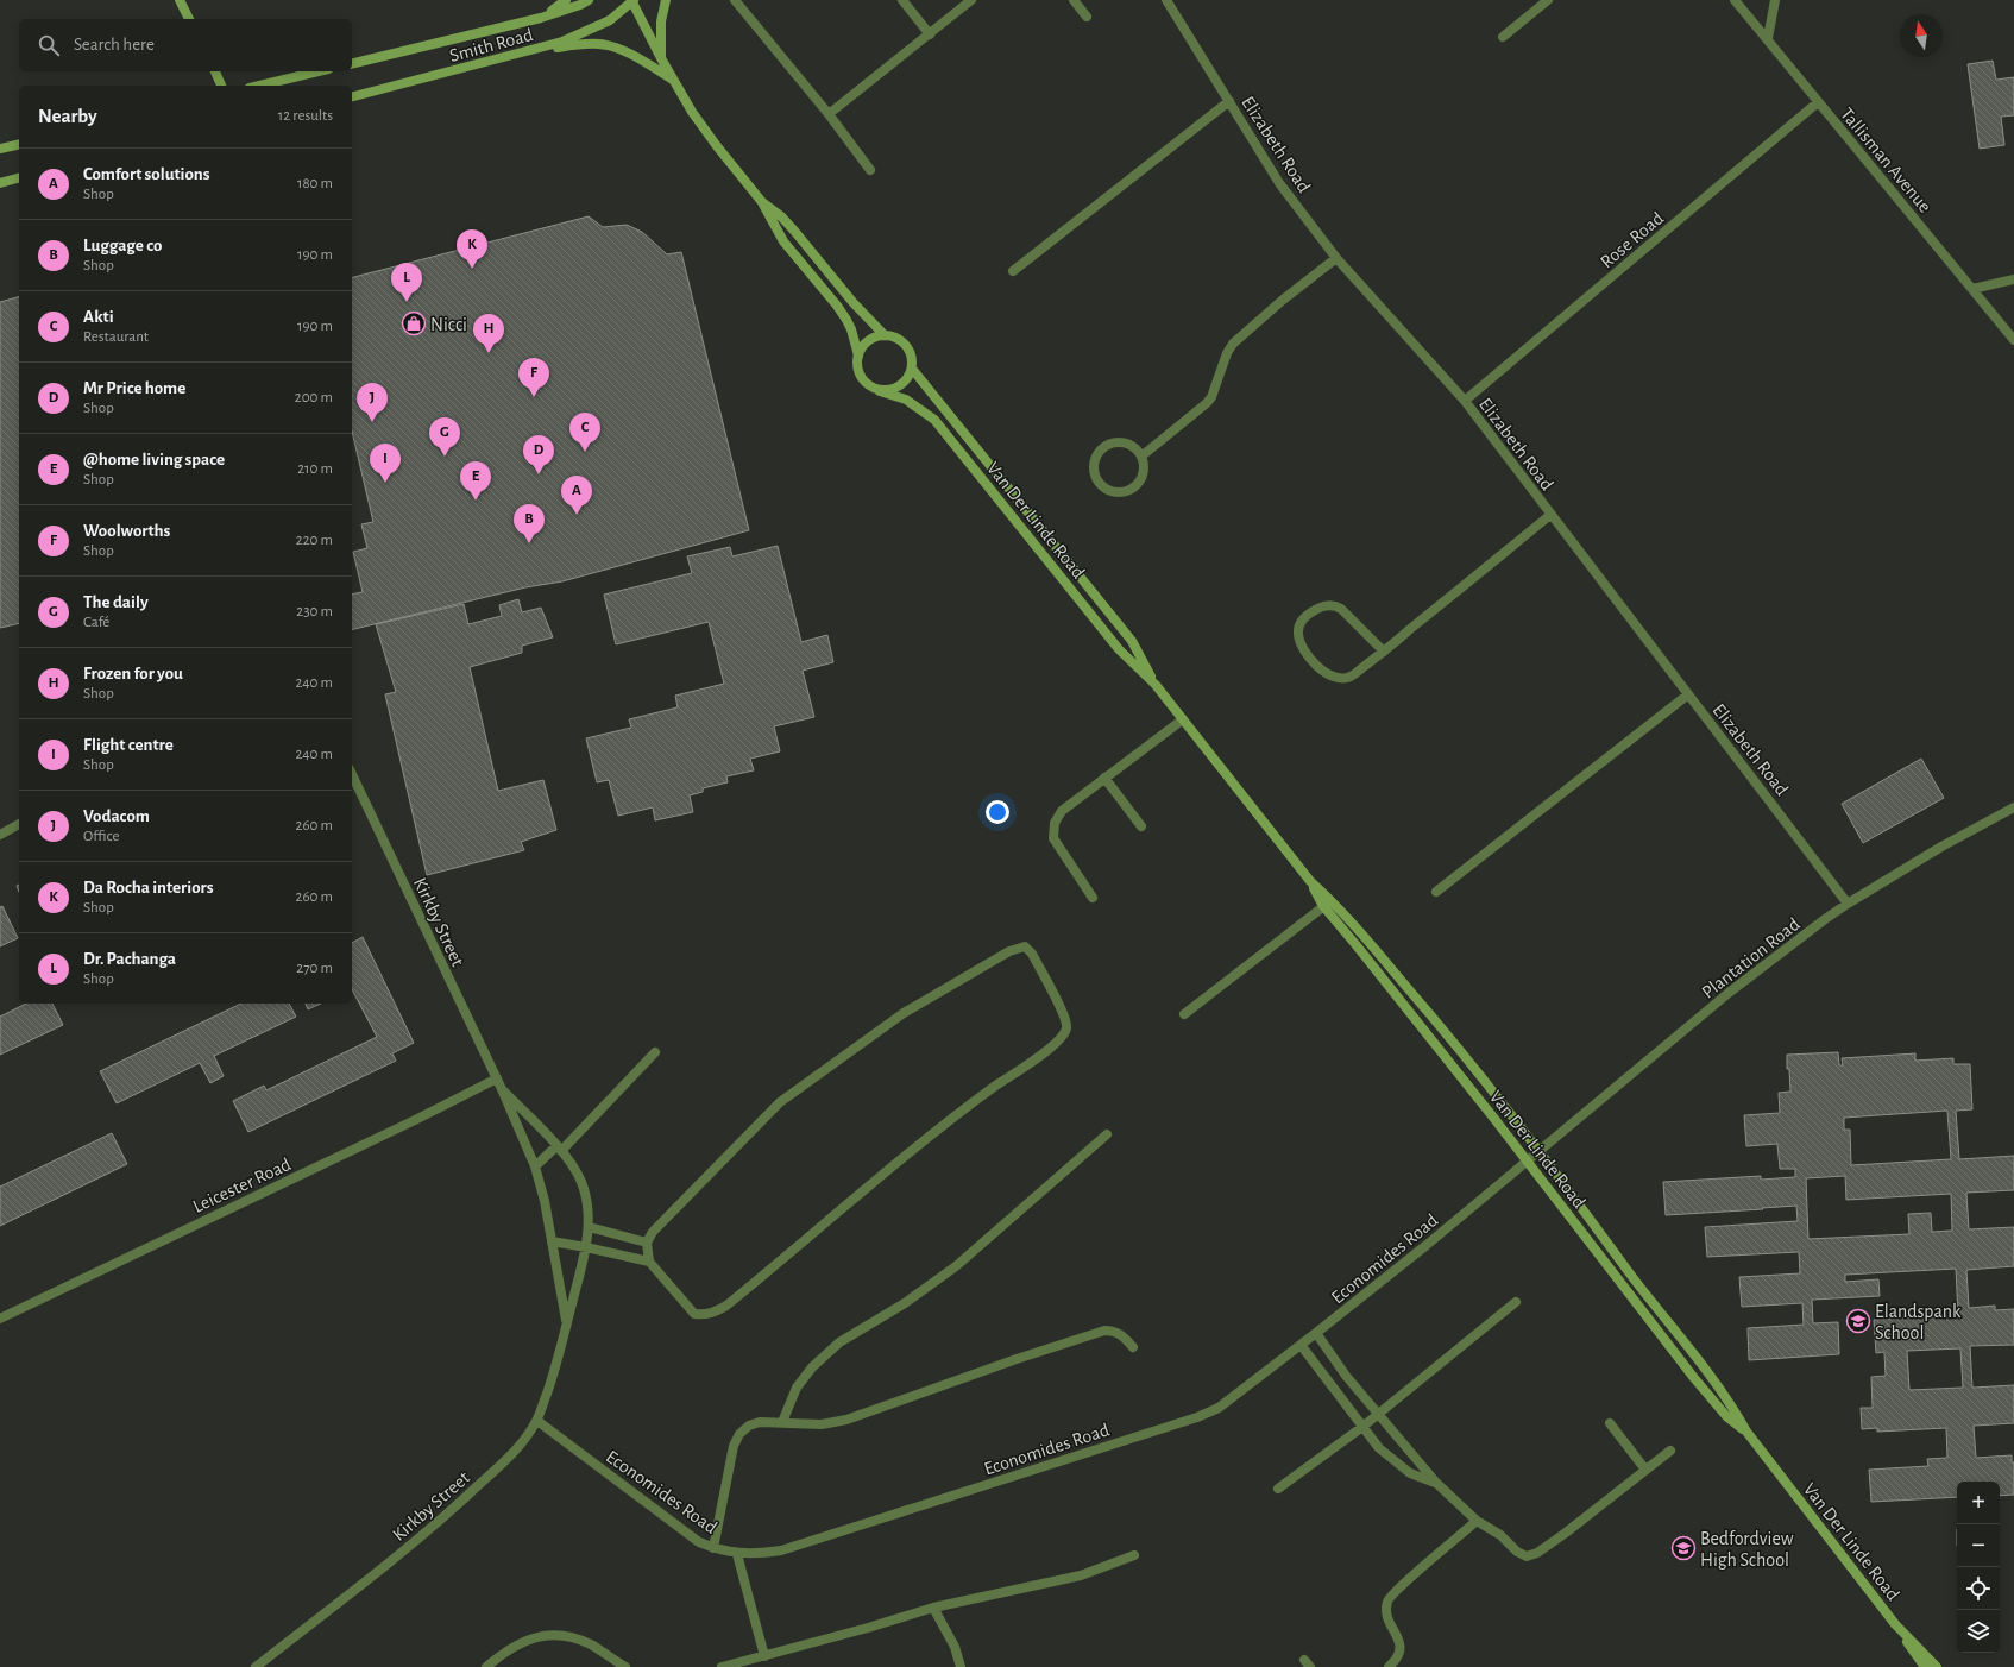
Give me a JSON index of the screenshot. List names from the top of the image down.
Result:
{
  "streets": {
    "main road": ["Smith Road", "Van Der Linde Road"],
    "street": [
      "Elizabeth Road",
      "Tallisman Avenue",
      "Rose Road",
      "Kirkby Street",
      "Plantation Road",
      "Leicester Road",
      "Economides Road"
    ]
  },
  "crossings": [
    ["Elizabeth Road", "Rose Road"],
    ["Elizabeth Road", "Plantation Road"],
    ["Tallisman Avenue", "Rose Road"],
    ["Van Der Linde Road", "Plantation Road"],
    ["Van Der Linde Road", "Economides Road"],
    ["Kirkby Street", "Leicester Road"],
    ["Kirkby Street", "Economides Road"],
    ["Plantation Road", "Economides Road"]
  ],
  "places": {
    "shop": ["Nicci"],
    "school or university": ["Elandspank School", "Bedfordview High School"]
  },
  "north": "top",
  "page": {
    "search": "Search here",
    "heading": ["Nearby", "12 results"],
    "list": [
      {
        "mark": "A",
        "name": "Comfort solutions",
        "note": "Shop",
        "value": "180 m"
      },
      {
        "mark": "B",
        "name": "Luggage co",
        "note": "Shop",
        "value": "190 m"
      },
      {
        "mark": "C",
        "name": "Akti",
        "note": "Restaurant",
        "value": "190 m"
      },
      {
        "mark": "D",
        "name": "Mr Price home",
        "note": "Shop",
        "value": "200 m"
      },
      {
        "mark": "E",
        "name": "@home living space",
        "note": "Shop",
        "value": "210 m"
      },
      {
        "mark": "F",
        "name": "Woolworths",
        "note": "Shop",
        "value": "220 m"
      },
      {
        "mark": "G",
        "name": "The daily",
        "note": "Café",
        "value": "230 m"
      },
      {
        "mark": "H",
        "name": "Frozen for you",
        "note": "Shop",
        "value": "240 m"
      },
      {
        "mark": "I",
        "name": "Flight centre",
        "note": "Shop",
        "value": "240 m"
      },
      {
        "mark": "J",
        "name": "Vodacom",
        "note": "Office",
        "value": "260 m"
      },
      {
        "mark": "K",
        "name": "Da Rocha interiors",
        "note": "Shop",
        "value": "260 m"
      },
      {
        "mark": "L",
        "name": "Dr. Pachanga",
        "note": "Shop",
        "value": "270 m"
      }
    ],
    "pins": [
      "K",
      "L",
      "H",
      "F",
      "J",
      "C",
      "G",
      "D",
      "I",
      "E",
      "A",
      "B"
    ],
    "map_buttons": ["+", "−"]
  }
}
